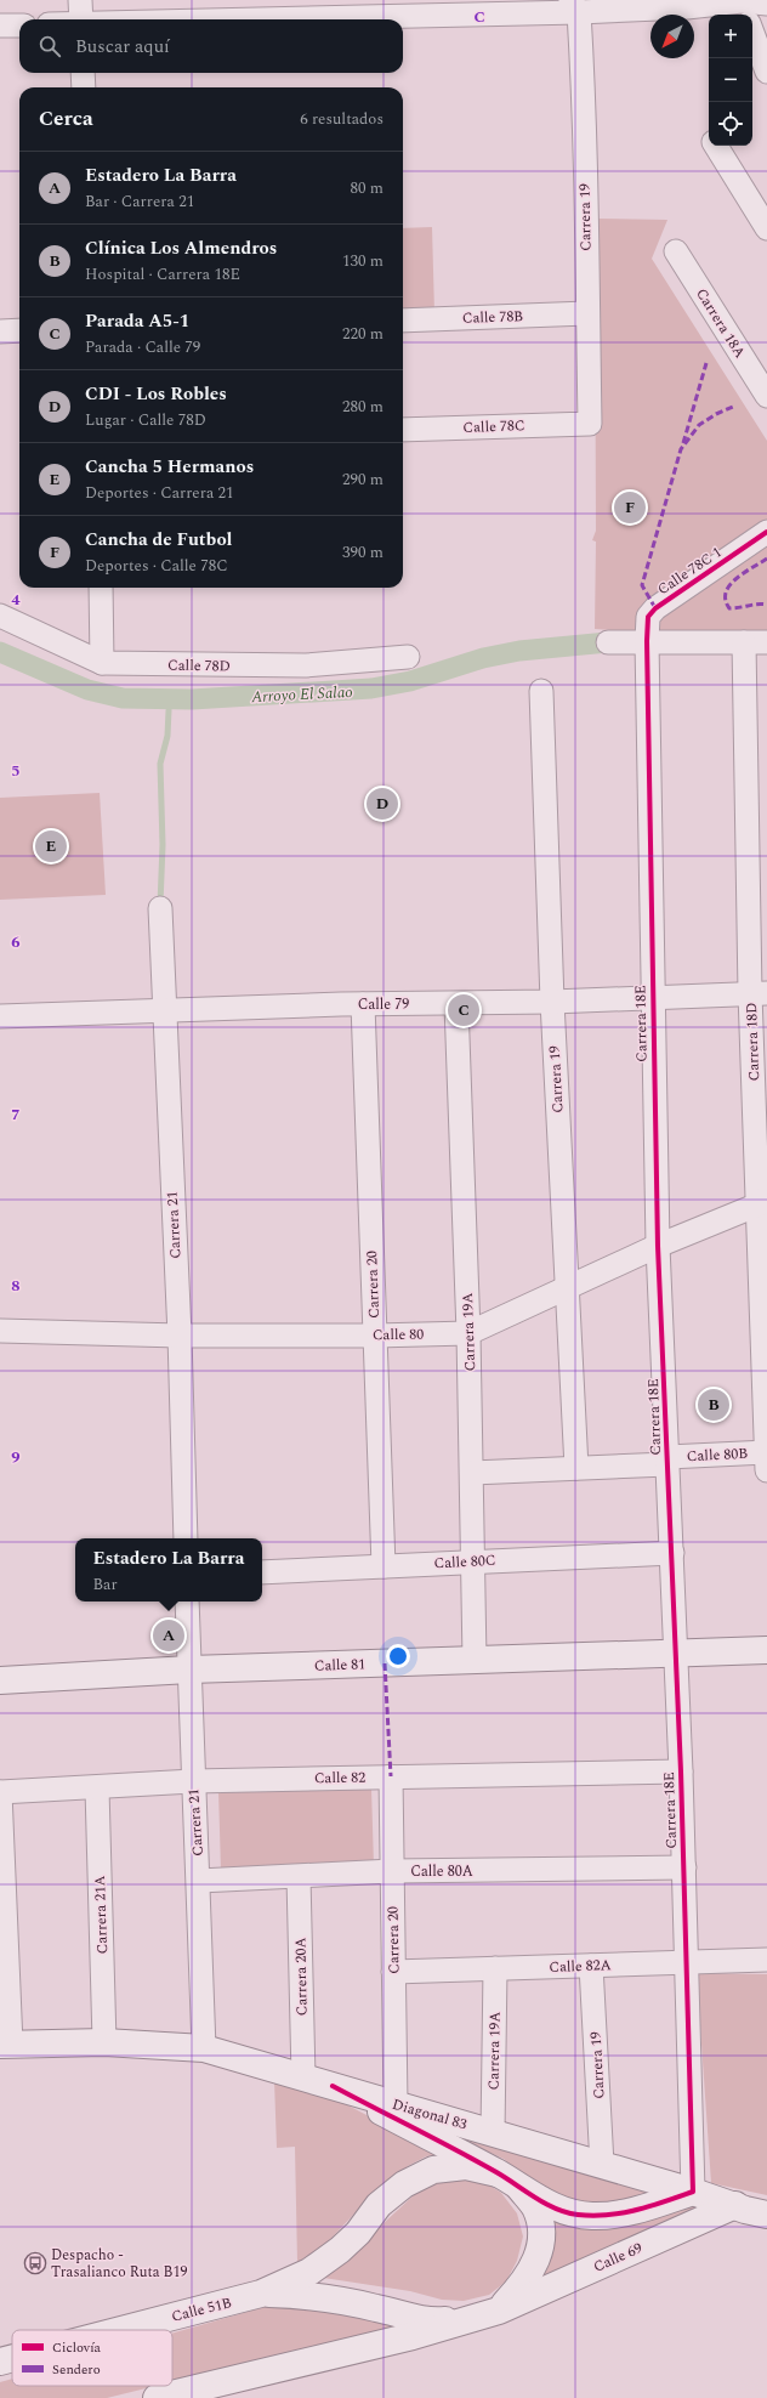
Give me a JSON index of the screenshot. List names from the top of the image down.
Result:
{
  "streets": {
    "street": [
      "Carrera 19",
      "Calle 78B",
      "Carrera 18A",
      "Calle 78C",
      "Calle 78C 1",
      "Calle 78D",
      "Calle 79",
      "Carrera 18E",
      "Carrera 18D",
      "Carrera 21",
      "Carrera 20",
      "Carrera 19A",
      "Calle 80",
      "Calle 80B",
      "Calle 80C",
      "Calle 81",
      "Calle 82",
      "Calle 80A",
      "Carrera 21A",
      "Calle 82A",
      "Carrera 20A",
      "Diagonal 83",
      "Calle 69",
      "Calle 51B"
    ]
  },
  "crossings": [
    ["Carrera 19", "Calle 78B"],
    ["Carrera 19", "Calle 78C"],
    ["Carrera 19", "Calle 79"],
    ["Carrera 19", "Calle 80"],
    ["Carrera 19", "Calle 80B"],
    ["Carrera 19", "Calle 82A"],
    ["Carrera 19", "Diagonal 83"],
    ["Calle 78C 1", "Carrera 18E"],
    ["Calle 79", "Carrera 18E"],
    ["Calle 79", "Carrera 18D"],
    ["Calle 79", "Carrera 21"],
    ["Calle 79", "Carrera 20"],
    ["Calle 79", "Carrera 19A"],
    ["Carrera 18E", "Calle 80"],
    ["Carrera 18E", "Calle 80B"],
    ["Carrera 18E", "Calle 80C"],
    ["Carrera 18E", "Calle 81"],
    ["Carrera 18E", "Calle 82"],
    ["Carrera 18E", "Calle 80A"],
    ["Carrera 18E", "Calle 82A"],
    ["Carrera 18E", "Diagonal 83"],
    ["Carrera 18D", "Calle 80"],
    ["Carrera 18D", "Calle 80B"],
    ["Carrera 21", "Calle 80"],
    ["Carrera 21", "Calle 81"],
    ["Carrera 21", "Calle 82"],
    ["Carrera 21", "Calle 80A"],
    ["Carrera 21", "Diagonal 83"],
    ["Carrera 20", "Calle 80"],
    ["Carrera 20", "Calle 80C"],
    ["Carrera 20", "Calle 82"],
    ["Carrera 20", "Calle 80A"],
    ["Carrera 20", "Calle 82A"],
    ["Carrera 20", "Diagonal 83"],
    ["Carrera 19A", "Calle 80"],
    ["Carrera 19A", "Calle 80B"],
    ["Carrera 19A", "Calle 80C"],
    ["Carrera 19A", "Calle 81"],
    ["Carrera 19A", "Calle 82A"],
    ["Carrera 19A", "Diagonal 83"],
    ["Calle 82", "Carrera 21A"],
    ["Calle 80A", "Carrera 20A"],
    ["Carrera 21A", "Diagonal 83"],
    ["Carrera 20A", "Diagonal 83"],
    ["Diagonal 83", "Calle 69"]
  ],
  "water": ["Arroyo El Salao"],
  "places": {
    "bus stop": ["Despacho - Trasalianco Ruta B19"]
  },
  "legend": ["Ciclovía", "Sendero"],
  "north": "bottom left",
  "page": {
    "map_buttons": ["+", "−"],
    "search": "Buscar aquí",
    "heading": ["Cerca", "6 resultados"],
    "list": [
      {
        "mark": "A",
        "name": "Estadero La Barra",
        "note": "Bar · Carrera 21",
        "value": "80 m"
      },
      {
        "mark": "B",
        "name": "Clínica Los Almendros",
        "note": "Hospital · Carrera 18E",
        "value": "130 m"
      },
      {
        "mark": "C",
        "name": "Parada A5-1",
        "note": "Parada · Calle 79",
        "value": "220 m"
      },
      {
        "mark": "D",
        "name": "CDI - Los Robles",
        "note": "Lugar · Calle 78D",
        "value": "280 m"
      },
      {
        "mark": "E",
        "name": "Cancha 5 Hermanos",
        "note": "Deportes · Carrera 21",
        "value": "290 m"
      },
      {
        "mark": "F",
        "name": "Cancha de Futbol",
        "note": "Deportes · Calle 78C",
        "value": "390 m"
      }
    ],
    "pins": [
      "F",
      "D",
      "E",
      "C",
      "B",
      "A"
    ],
    "popup": ["Estadero La Barra", "Bar"]
  },
  "grid": {
    "columns": ["C"],
    "rows": [
      "4",
      "5",
      "6",
      "7",
      "8",
      "9"
    ]
  }
}
